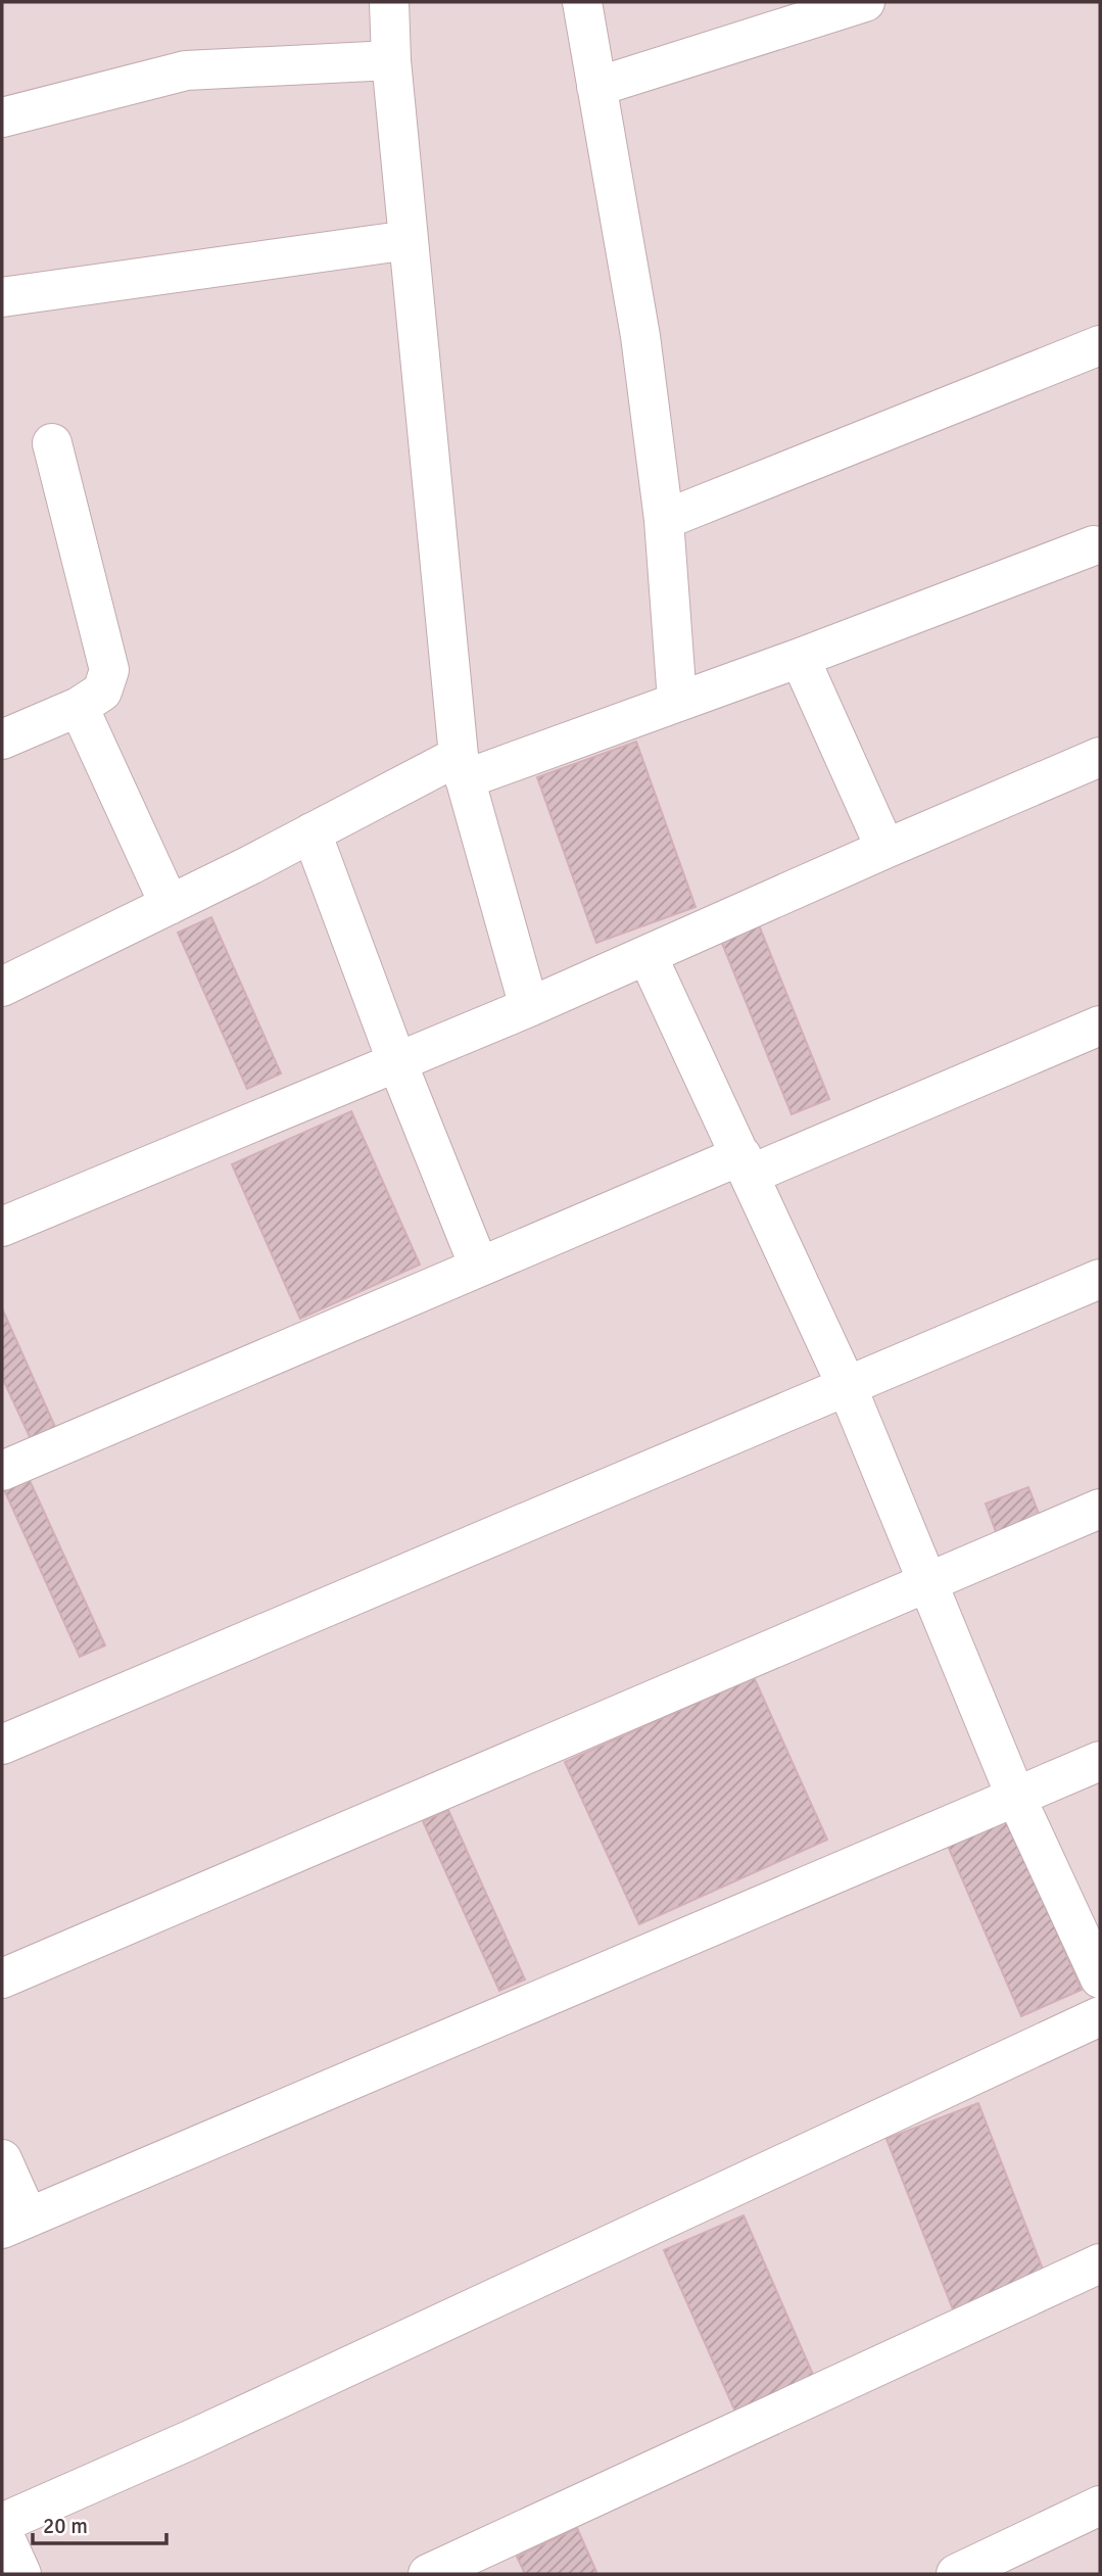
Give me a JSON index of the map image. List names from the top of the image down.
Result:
{
  "scale_bar": "20 m"
}
